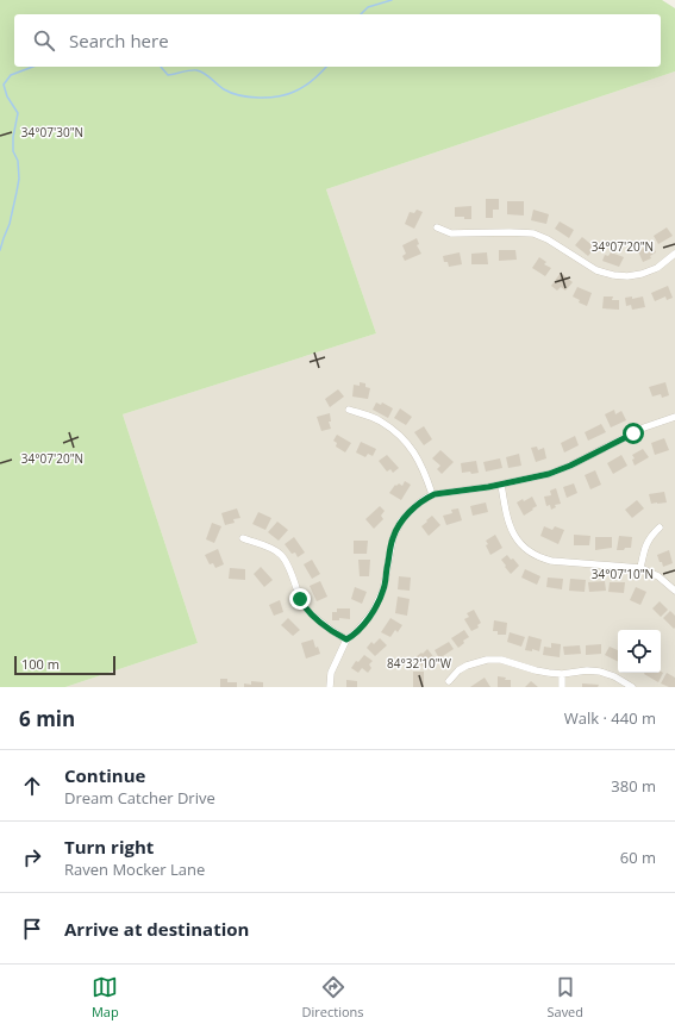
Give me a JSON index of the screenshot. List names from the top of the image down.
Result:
{
  "scale_bar": "100 m",
  "page": {
    "search": "Search here",
    "scale": "100 m",
    "heading": ["6 min", "Walk · 440 m"],
    "list": [
      ["Continue", "Dream Catcher Drive", "380 m"],
      ["Turn right", "Raven Mocker Lane", "60 m"],
      "Arrive at destination"
    ],
    "nav": ["Map", "Directions", "Saved"]
  },
  "coordinates": [
    "34°07'30\"N",
    "34°07'20\"N",
    "34°07'10\"N",
    "84°32'10\"W"
  ]
}
